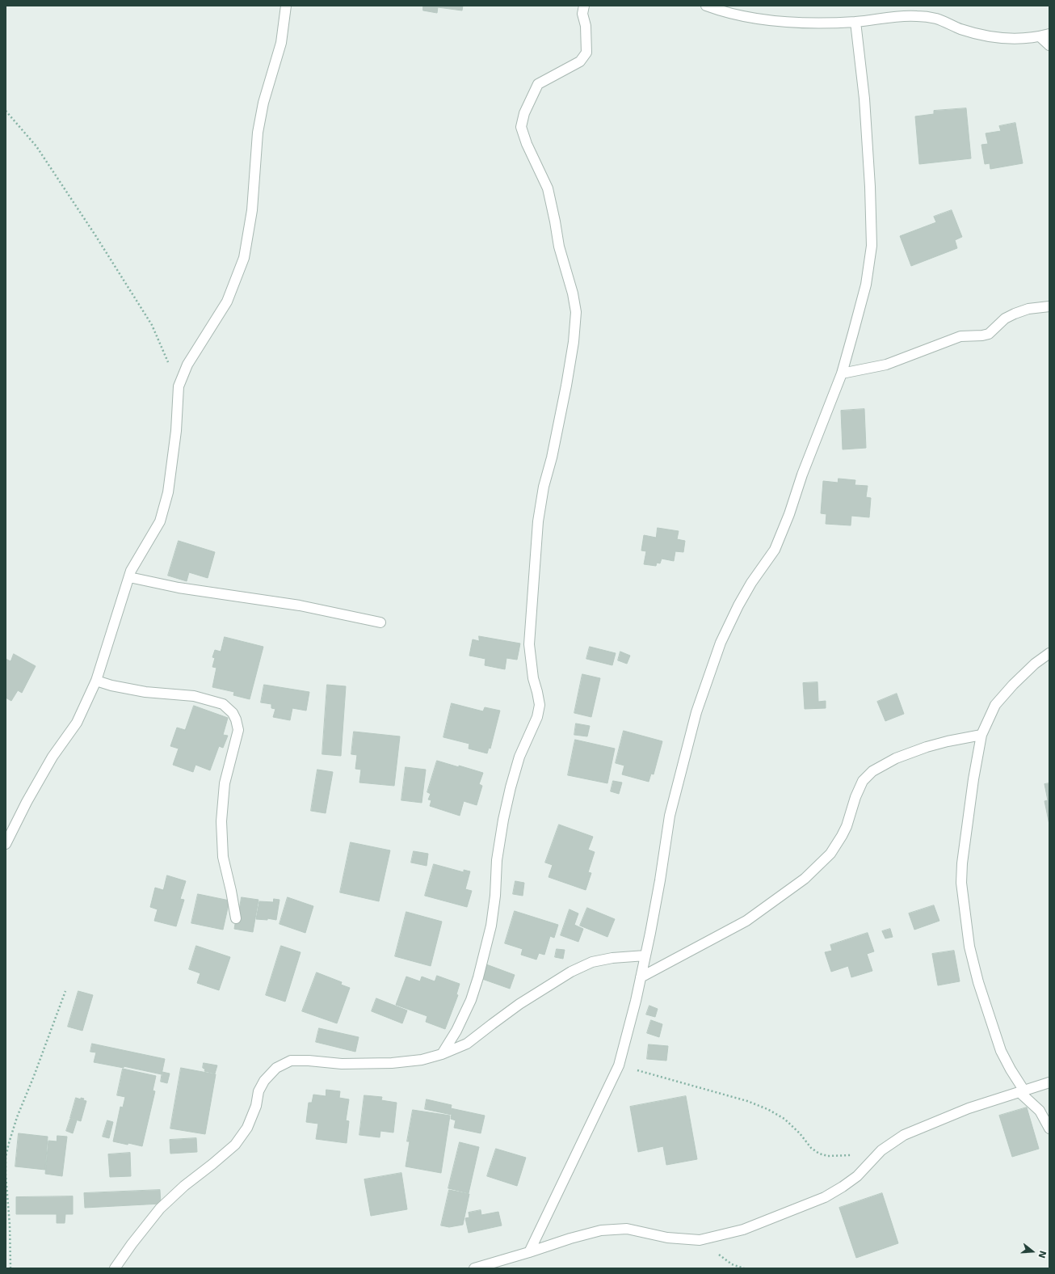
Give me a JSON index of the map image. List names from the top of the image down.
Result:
{
  "north": "right"
}
